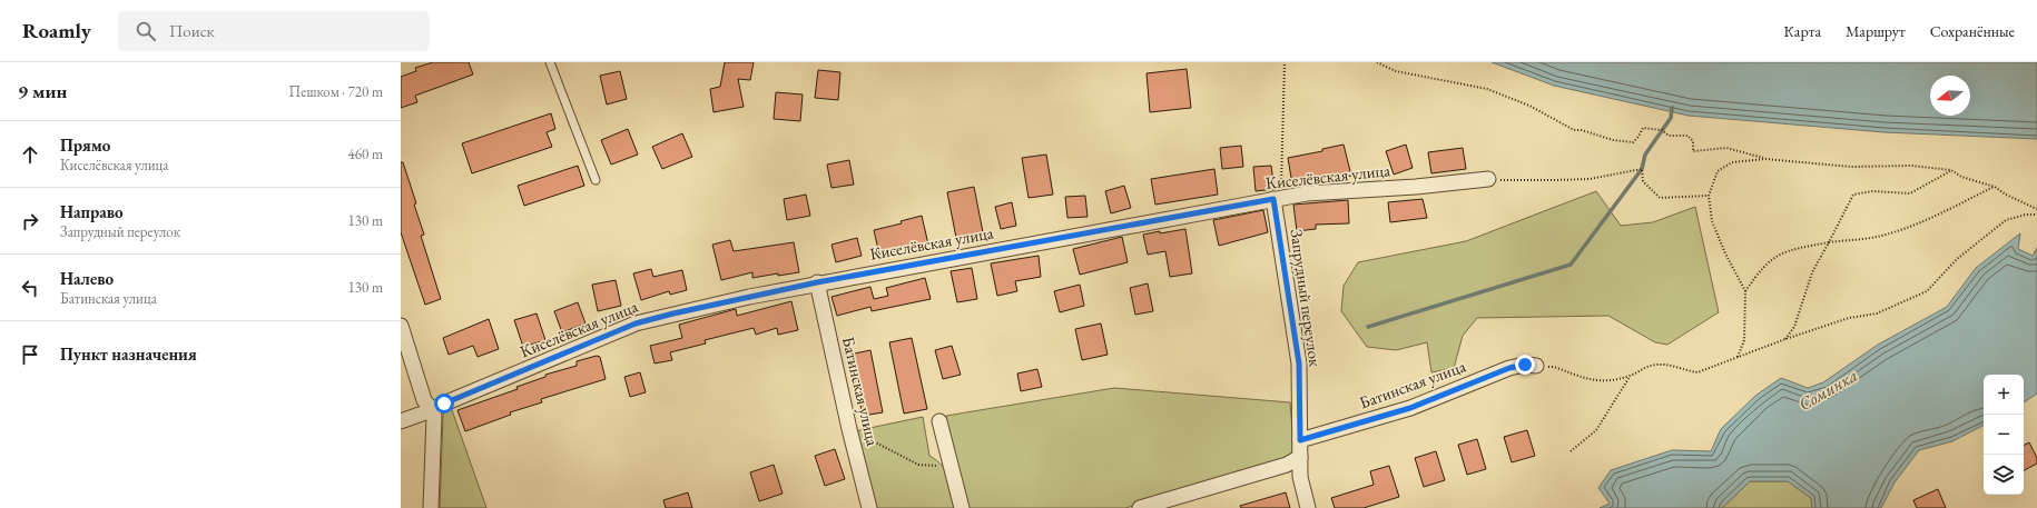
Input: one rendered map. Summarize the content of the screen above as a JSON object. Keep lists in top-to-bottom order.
{
  "streets": {
    "street": ["Киселёвская улица", "Запрудный переулок", "Батинская улица"]
  },
  "crossings": [
    ["Киселёвская улица", "Запрудный переулок"],
    ["Киселёвская улица", "Батинская улица"],
    ["Запрудный переулок", "Батинская улица"]
  ],
  "water": ["Соминка"],
  "north": "left",
  "page": {
    "header": "Roamly",
    "search": "Поиск",
    "nav": ["Карта", "Маршрут", "Сохранённые"],
    "heading": ["9 мин", "Пешком · 720 m"],
    "list": [
      ["Прямо", "Киселёвская улица", "460 m"],
      ["Направо", "Запрудный переулок", "130 m"],
      ["Налево", "Батинская улица", "130 m"],
      "Пункт назначения"
    ],
    "map_buttons": ["+", "−"]
  }
}
